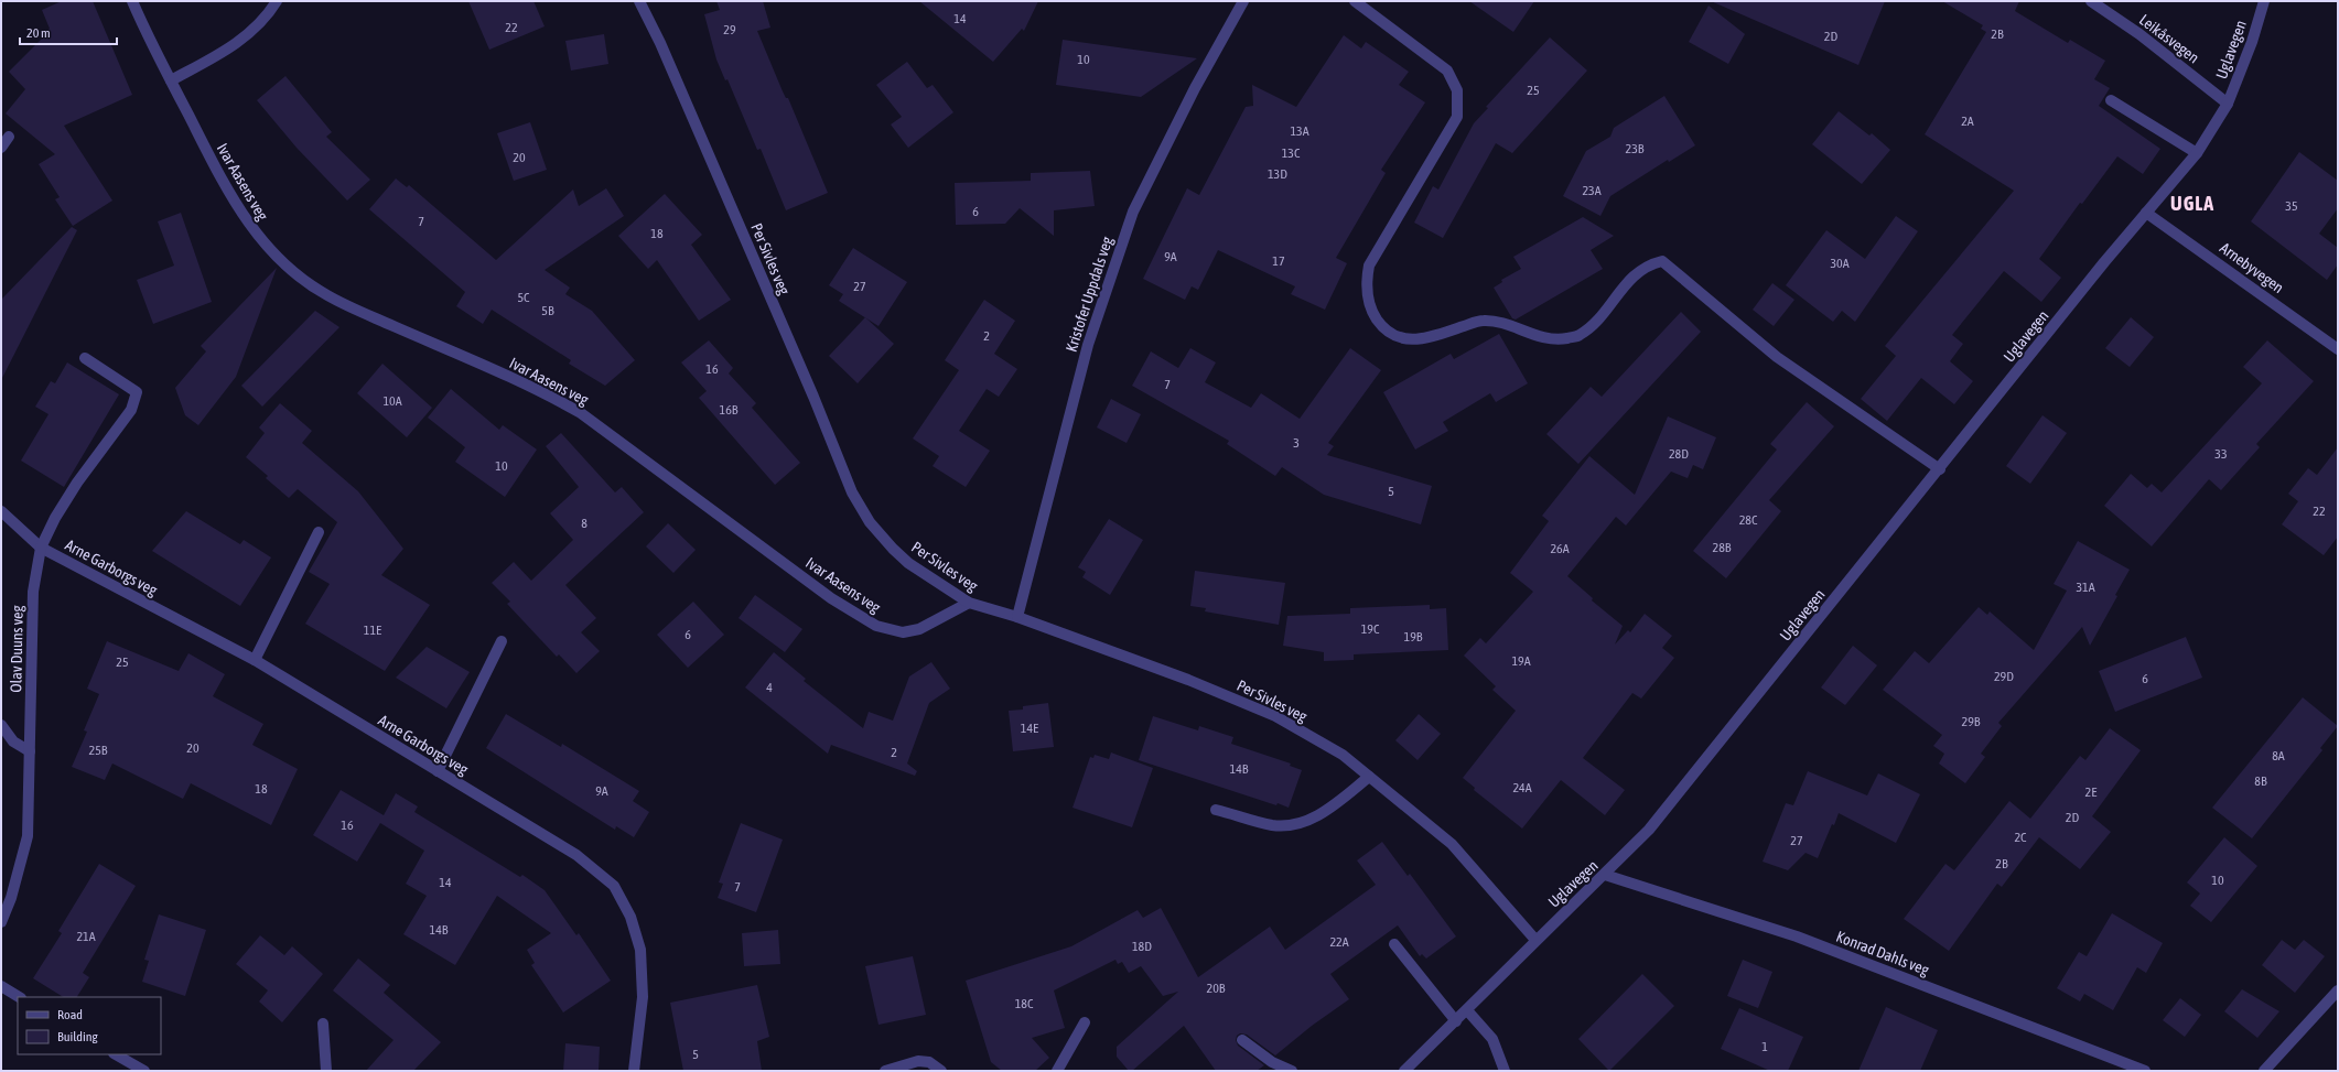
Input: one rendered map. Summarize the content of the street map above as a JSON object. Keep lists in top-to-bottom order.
{
  "streets": {
    "street": [
      "Leikåsvegen",
      "Uglavegen",
      "Ivar Aasens veg",
      "Per Sivles veg",
      "Arnebyvegen",
      "Kristofer Uppdals veg",
      "Arne Garborgs veg",
      "Olav Duuns veg",
      "Konrad Dahls veg"
    ]
  },
  "crossings": [
    ["Leikåsvegen", "Uglavegen"],
    ["Uglavegen", "Per Sivles veg"],
    ["Uglavegen", "Arnebyvegen"],
    ["Uglavegen", "Konrad Dahls veg"],
    ["Ivar Aasens veg", "Per Sivles veg"],
    ["Per Sivles veg", "Kristofer Uppdals veg"],
    ["Arne Garborgs veg", "Olav Duuns veg"]
  ],
  "districts": ["UGLA"],
  "house_numbers": [
    "14",
    "22",
    "29",
    "2B",
    "2D",
    "10",
    "25",
    "2A",
    "13A",
    "23B",
    "13C",
    "20",
    "13D",
    "23A",
    "35",
    "6",
    "7",
    "18",
    "9A",
    "17",
    "30A",
    "27",
    "5C",
    "5B",
    "2",
    "16",
    "7",
    "10A",
    "16B",
    "3",
    "28D",
    "33",
    "10",
    "5",
    "22",
    "28C",
    "8",
    "28B",
    "26A",
    "31A",
    "19C",
    "11E",
    "6",
    "19B",
    "19A",
    "25",
    "29D",
    "6",
    "4",
    "29B",
    "14E",
    "20",
    "25B",
    "2",
    "8A",
    "14B",
    "8B",
    "24A",
    "18",
    "9A",
    "2E",
    "2D",
    "16",
    "2C",
    "27",
    "2B",
    "10",
    "14",
    "7",
    "14B",
    "21A",
    "22A",
    "18D",
    "20B",
    "18C",
    "1",
    "5"
  ],
  "legend": ["Road", "Building"],
  "scale_bar": "20 m"
}
